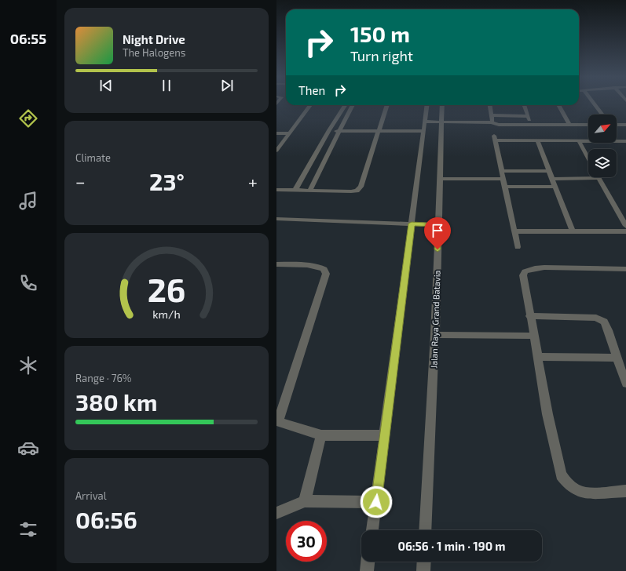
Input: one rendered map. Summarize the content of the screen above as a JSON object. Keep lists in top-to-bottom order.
{
  "streets": {
    "street": ["Jalan Raya Grand Batavia"]
  },
  "north": "top right",
  "page": {
    "tabs": "06:55",
    "turn": ["150 m", "Turn right"],
    "song": ["Night Drive", "The Halogens"],
    "then": "Then",
    "tile": [
      "Climate",
      ["Range · 76%", "380 km"],
      ["Arrival", "06:56"]
    ],
    "heat": ["−", "23°", "+"],
    "limit": "30",
    "trip": "06:56 · 1 min · 190 m",
    "gauge": ["26", "km/h"]
  }
}
